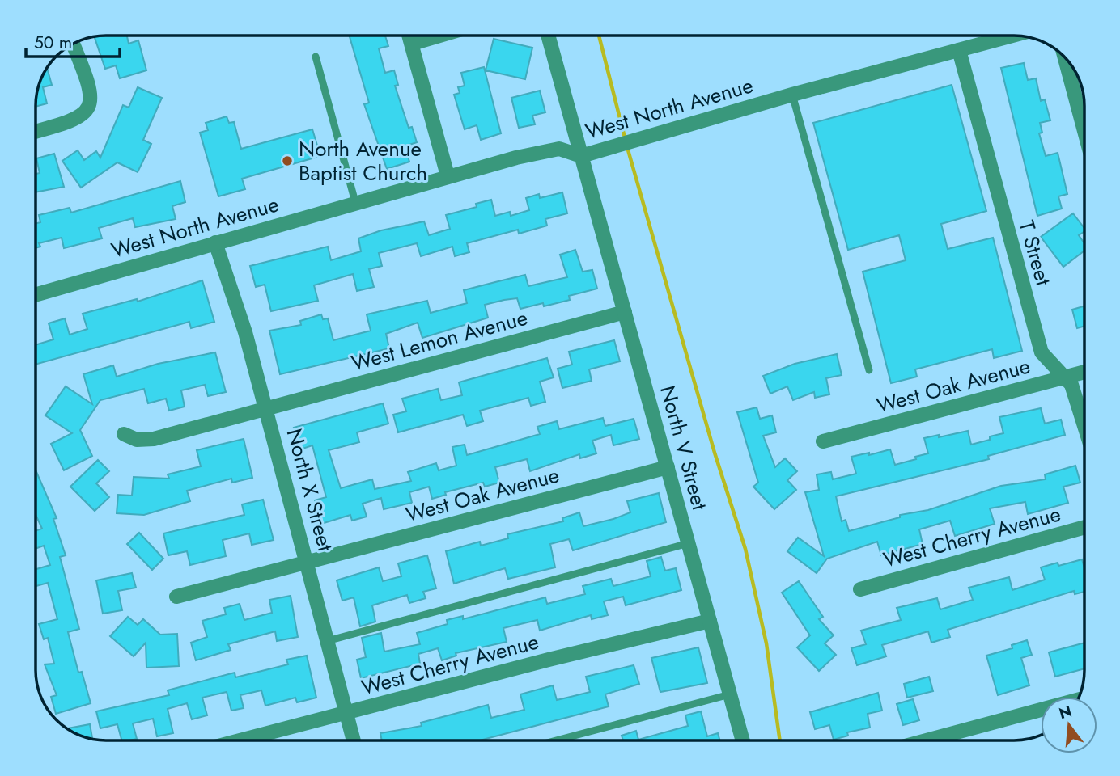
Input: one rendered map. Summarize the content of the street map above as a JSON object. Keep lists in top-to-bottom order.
{
  "streets": {
    "street": [
      "West North Avenue",
      "T Street",
      "West Lemon Avenue",
      "West Oak Avenue",
      "North V Street",
      "North X Street",
      "West Cherry Avenue"
    ]
  },
  "crossings": [
    ["West North Avenue", "T Street"],
    ["West North Avenue", "North V Street"],
    ["West North Avenue", "North X Street"],
    ["T Street", "West Oak Avenue"],
    ["West Lemon Avenue", "North V Street"],
    ["West Lemon Avenue", "North X Street"],
    ["West Oak Avenue", "North V Street"],
    ["West Oak Avenue", "North X Street"],
    ["North V Street", "West Cherry Avenue"],
    ["North X Street", "West Cherry Avenue"]
  ],
  "places": ["North Avenue Baptist Church"],
  "scale_bar": "50 m",
  "north": "top"
}
